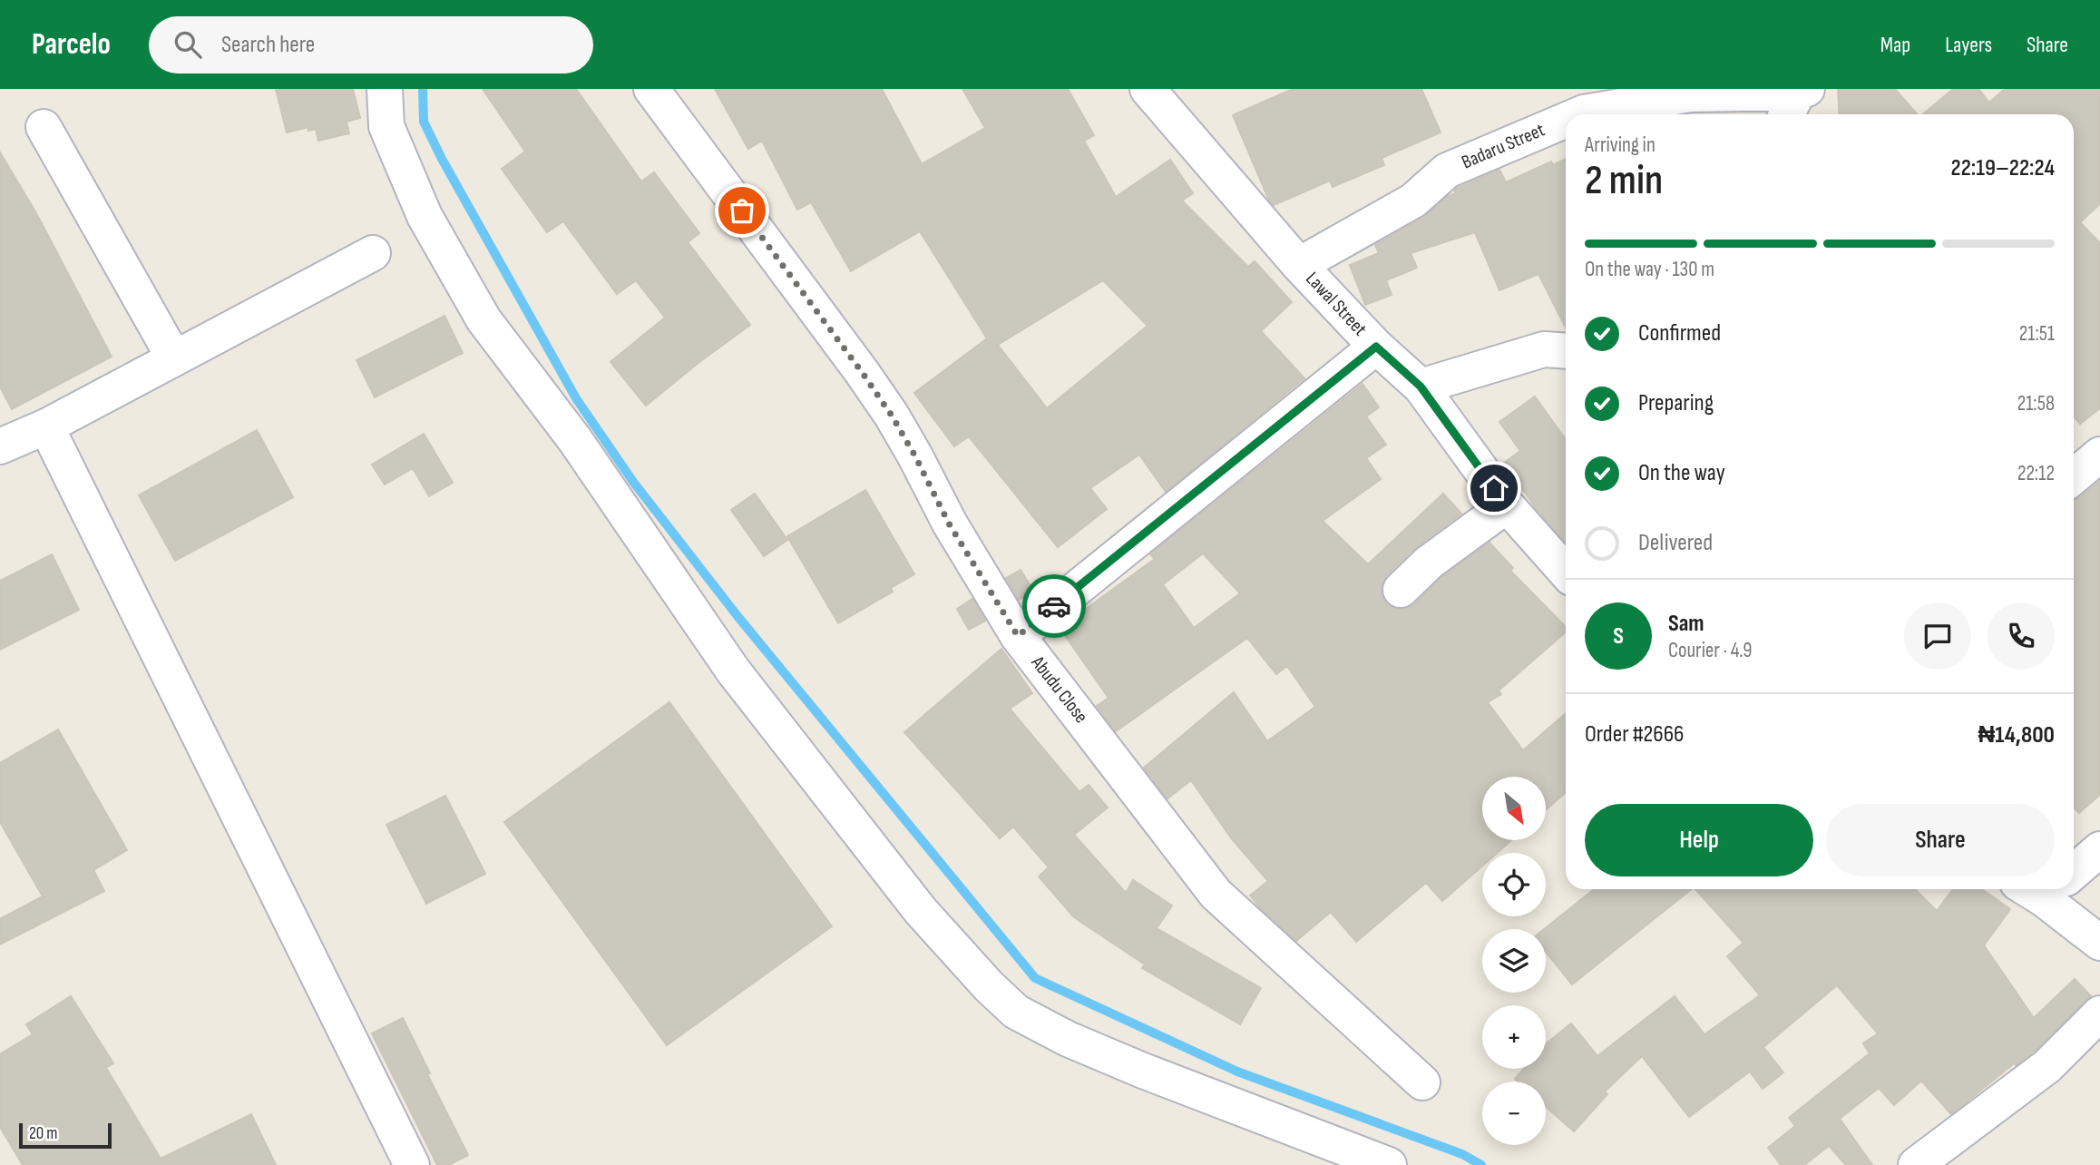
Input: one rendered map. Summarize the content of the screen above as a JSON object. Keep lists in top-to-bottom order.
{
  "streets": {
    "street": ["Badaru Street", "Lawal Street", "Abudu Close"]
  },
  "crossings": [
    ["Badaru Street", "Lawal Street"]
  ],
  "scale_bar": "20 m",
  "north": "bottom right",
  "page": {
    "header": "Parcelo",
    "search": "Search here",
    "nav": ["Map", "Layers", "Share"],
    "heading": ["2 min", "Arriving in", "22:19–22:24"],
    "panel": [
      "Sam",
      "Courier · 4.9",
      "Order #2666",
      "₦14,800"
    ],
    "bar": "On the way · 130 m",
    "list": [
      ["Confirmed", "21:51"],
      ["Preparing", "21:58"],
      ["On the way", "22:12"],
      "Delivered"
    ],
    "round": "S",
    "map_buttons": ["+", "−"],
    "buttons": ["Help", "Share"],
    "scale": "20 m"
  }
}
